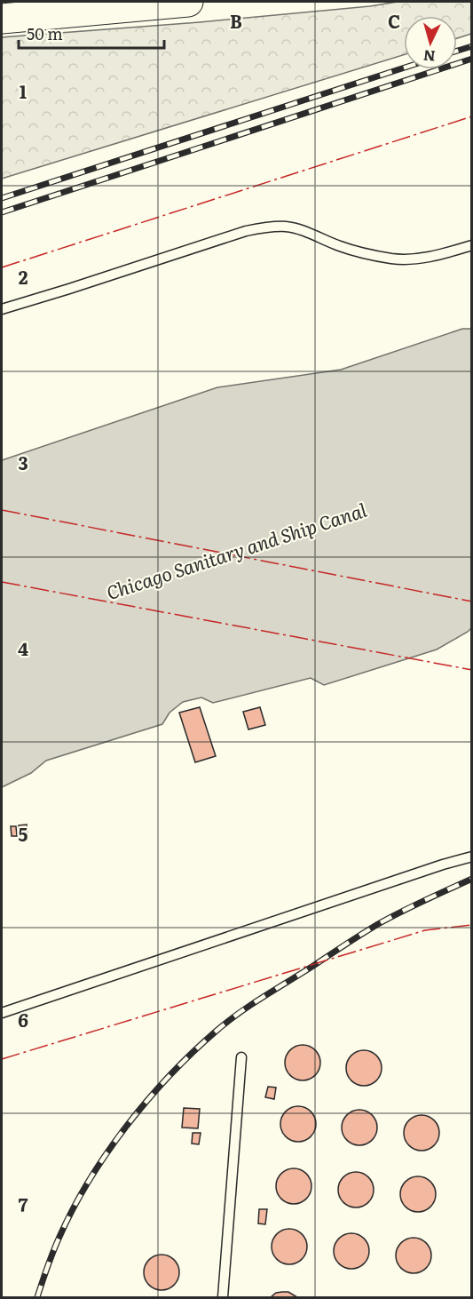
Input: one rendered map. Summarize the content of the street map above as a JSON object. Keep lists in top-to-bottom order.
{
  "water": ["Chicago Sanitary and Ship Canal"],
  "scale_bar": "50 m",
  "north": "bottom",
  "grid": {
    "columns": ["B", "C"],
    "rows": [
      "1",
      "2",
      "3",
      "4",
      "5",
      "6",
      "7"
    ]
  }
}
